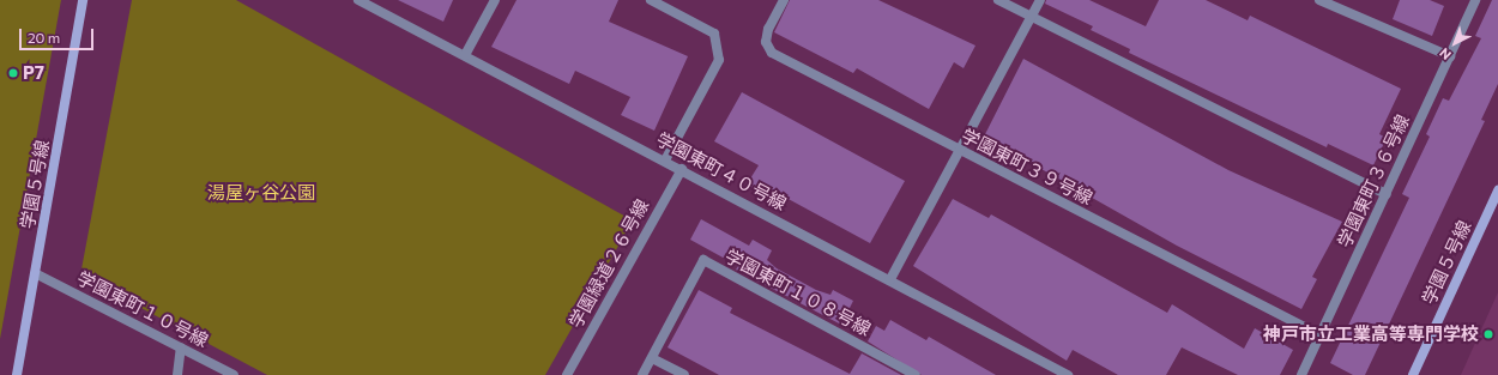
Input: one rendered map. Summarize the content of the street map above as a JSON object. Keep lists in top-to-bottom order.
{
  "streets": {
    "street": [
      "学園東町３９号線",
      "学園東町４０号線",
      "学園東町３６号線",
      "学園５号線",
      "学園緑道２６号線",
      "学園東町１０８号線",
      "学園東町１０号線"
    ]
  },
  "crossings": [
    ["学園東町３９号線", "学園東町３６号線"],
    ["学園東町４０号線", "学園緑道２６号線"],
    ["学園５号線", "学園東町１０号線"]
  ],
  "parks": ["湯屋ヶ谷公園"],
  "places": ["P7", "神戸市立工業高等専門学校"],
  "scale_bar": "20 m",
  "north": "bottom left"
}
